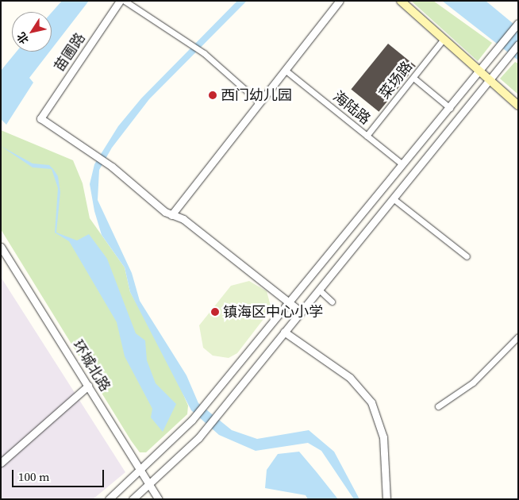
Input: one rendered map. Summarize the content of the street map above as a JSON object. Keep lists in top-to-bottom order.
{
  "streets": {
    "street": [
      "苗圃路",
      "菜场路",
      "海陆路",
      "环城北路"
    ]
  },
  "crossings": [
    ["菜场路", "海陆路"]
  ],
  "places": ["西门幼儿园", "镇海区中心小学"],
  "scale_bar": "100 m",
  "north": "bottom left"
}
